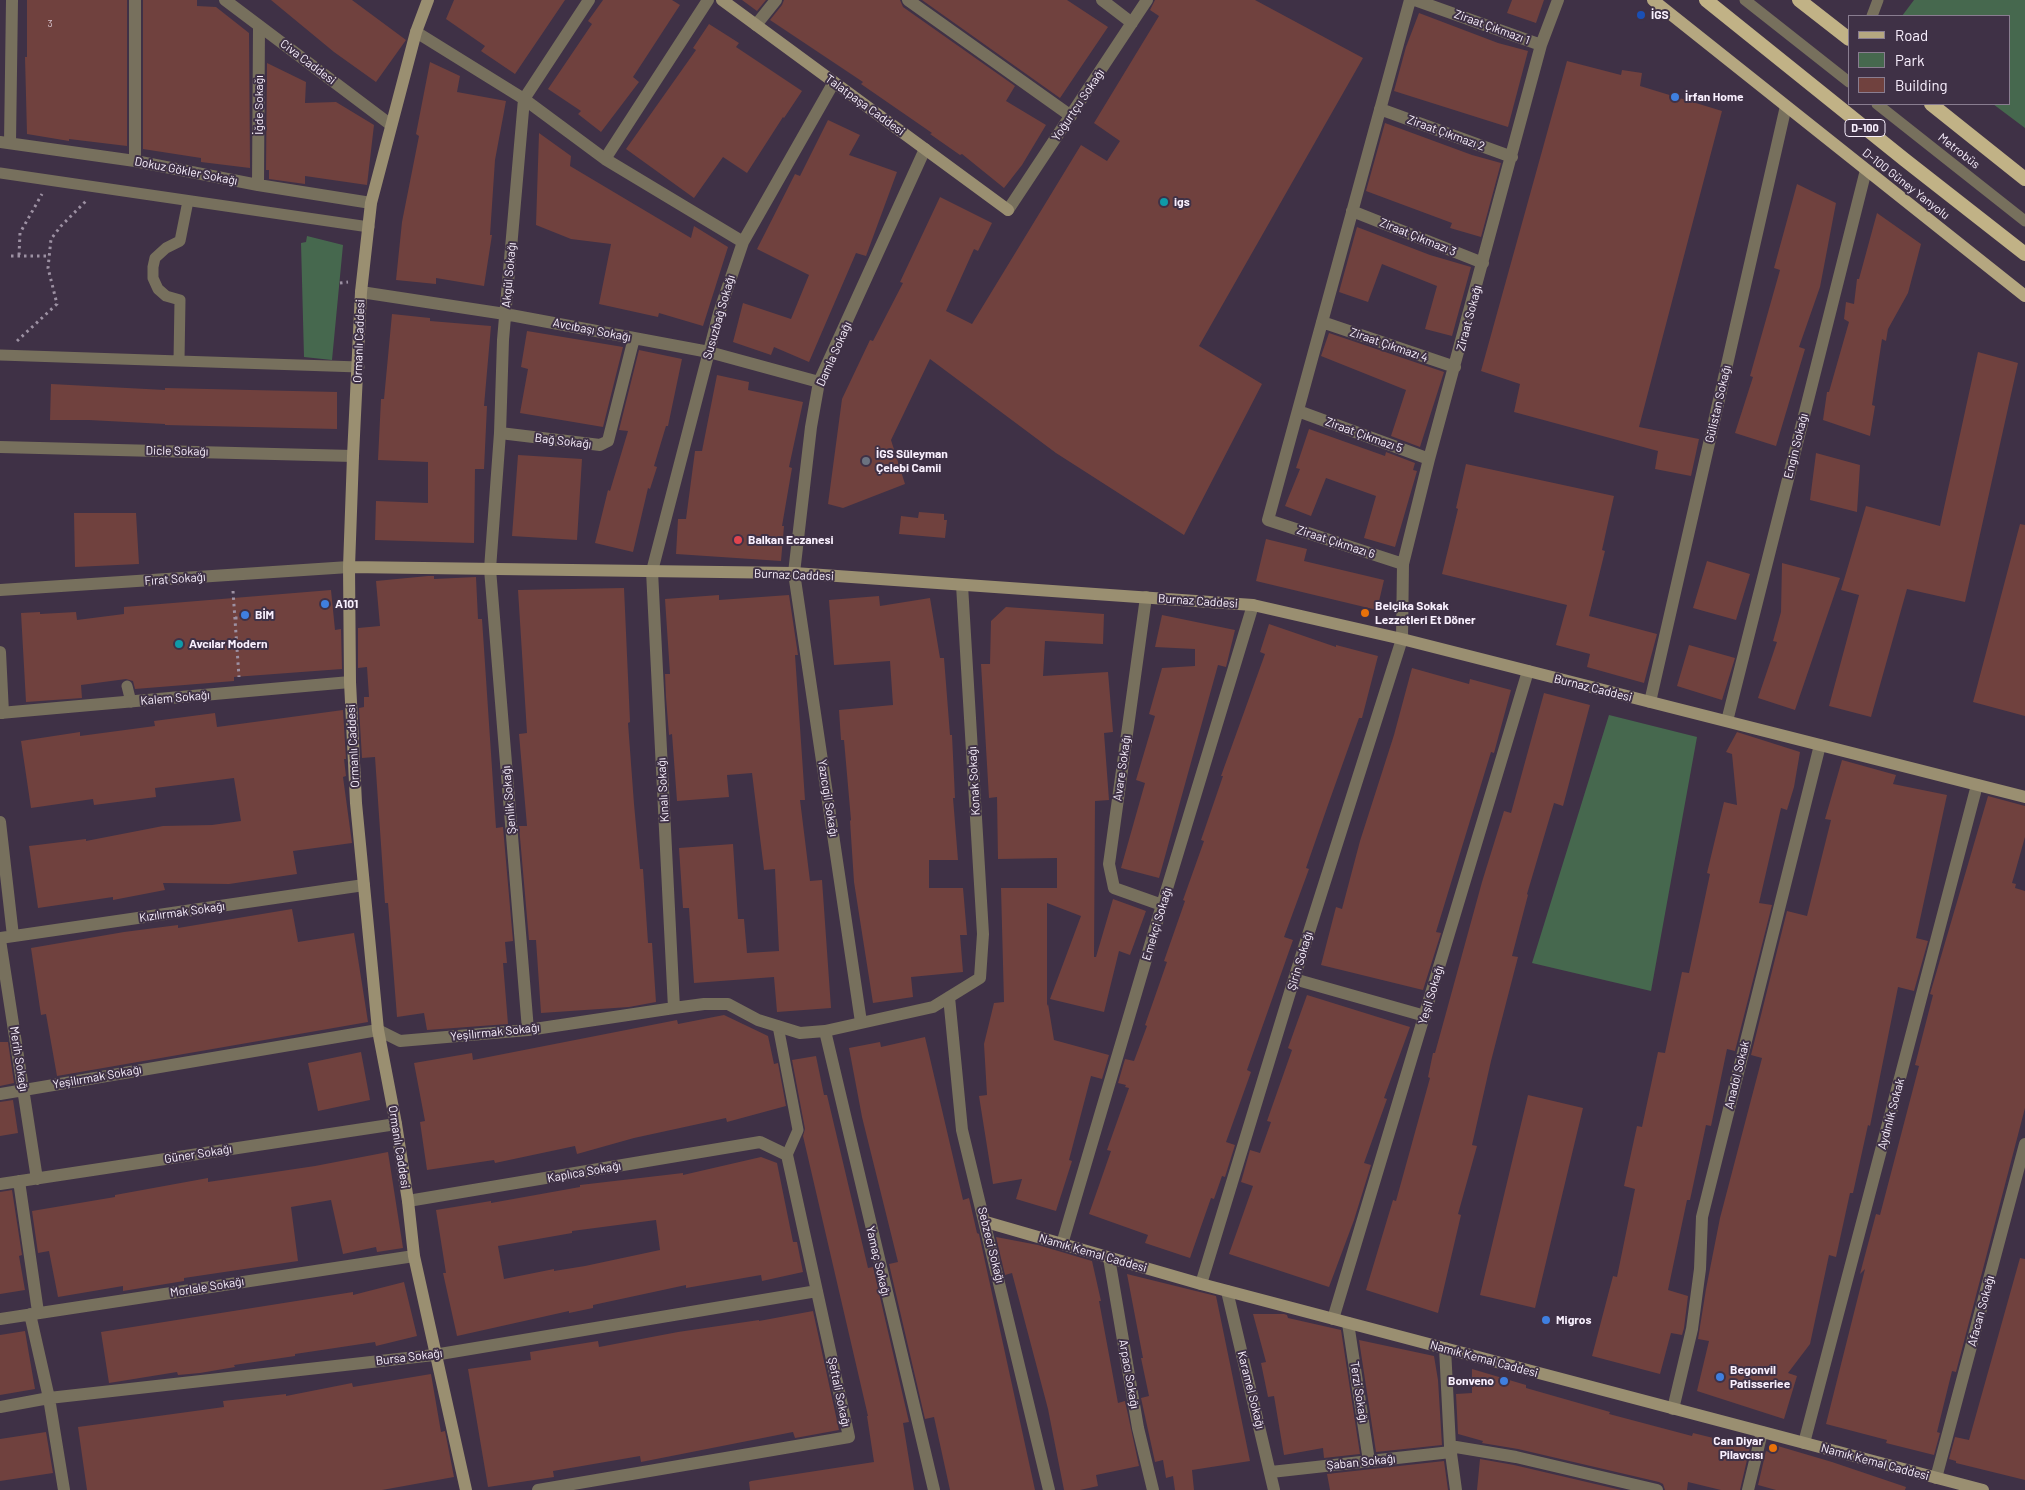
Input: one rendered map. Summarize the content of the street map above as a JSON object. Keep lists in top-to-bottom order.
{
  "streets": {
    "highway": ["D-100"],
    "main road": [
      "Talatpaşa Caddesi",
      "D-100 Güney Yanyolu",
      "Ormanlı Caddesi",
      "Burnaz Caddesi",
      "Namık Kemal Caddesi"
    ],
    "street": [
      "Ziraat Çıkmazı 1",
      "Civa Caddesi",
      "İğde Sokağı",
      "Yoğurtçu Sokağı",
      "Ziraat Çıkmazı 2",
      "Dokuz Gökler Sokağı",
      "Ziraat Çıkmazı 3",
      "Akgül Sokağı",
      "Susuzbağ Sokağı",
      "Ziraat Sokağı",
      "Avcıbaşı Sokağı",
      "Ziraat Çıkmazı 4",
      "Damla Sokağı",
      "Gülistan Sokağı",
      "Ziraat Çıkmazı 5",
      "Bağ Sokağı",
      "Engin Sokağı",
      "Dicle Sokağı",
      "Ziraat Çıkmazı 6",
      "Fırat Sokağı",
      "Kalem Sokağı",
      "Avare Sokağı",
      "Konak Sokağı",
      "Kınalı Sokağı",
      "Yazıcıgil Sokağı",
      "Şenlik Sokağı",
      "Kızılırmak Sokağı",
      "Emekçi Sokağı",
      "Şirin Sokağı",
      "Yeşil Sokağı",
      "Yeşilırmak Sokağı",
      "Merih Sokağı",
      "Anadol Sokak",
      "Aydınlık Sokak",
      "Güner Sokağı",
      "Kaplıca Sokağı",
      "Sebzeci Sokağı",
      "Yamaç Sokağı",
      "Morlale Sokağı",
      "Afacan Sokağı",
      "Bursa Sokağı",
      "Arpacı Sokağı",
      "Karamel Sokağı",
      "Şeftali Sokağı",
      "Terzi Sokağı",
      "Şaban Sokağı"
    ],
    "lane": ["Metrobüs"]
  },
  "crossings": [
    ["Ziraat Çıkmazı 1", "Ziraat Sokağı"],
    ["Civa Caddesi", "İğde Sokağı"],
    ["Civa Caddesi", "Ormanlı Caddesi"],
    ["İğde Sokağı", "Dokuz Gökler Sokağı"],
    ["Talatpaşa Caddesi", "Yoğurtçu Sokağı"],
    ["Talatpaşa Caddesi", "Susuzbağ Sokağı"],
    ["Talatpaşa Caddesi", "Damla Sokağı"],
    ["Ziraat Çıkmazı 2", "Ziraat Sokağı"],
    ["Dokuz Gökler Sokağı", "Ormanlı Caddesi"],
    ["D-100 Güney Yanyolu", "Gülistan Sokağı"],
    ["D-100 Güney Yanyolu", "Engin Sokağı"],
    ["Ziraat Çıkmazı 3", "Ziraat Sokağı"],
    ["Akgül Sokağı", "Avcıbaşı Sokağı"],
    ["Akgül Sokağı", "Bağ Sokağı"],
    ["Akgül Sokağı", "Burnaz Caddesi"],
    ["Akgül Sokağı", "Şenlik Sokağı"],
    ["Susuzbağ Sokağı", "Avcıbaşı Sokağı"],
    ["Susuzbağ Sokağı", "Burnaz Caddesi"],
    ["Susuzbağ Sokağı", "Kınalı Sokağı"],
    ["Ziraat Sokağı", "Ziraat Çıkmazı 4"],
    ["Ziraat Sokağı", "Ziraat Çıkmazı 5"],
    ["Ziraat Sokağı", "Ziraat Çıkmazı 6"],
    ["Ziraat Sokağı", "Burnaz Caddesi"],
    ["Ziraat Sokağı", "Şirin Sokağı"],
    ["Avcıbaşı Sokağı", "Ormanlı Caddesi"],
    ["Avcıbaşı Sokağı", "Damla Sokağı"],
    ["Avcıbaşı Sokağı", "Bağ Sokağı"],
    ["Ormanlı Caddesi", "Dicle Sokağı"],
    ["Ormanlı Caddesi", "Burnaz Caddesi"],
    ["Ormanlı Caddesi", "Fırat Sokağı"],
    ["Ormanlı Caddesi", "Kalem Sokağı"],
    ["Ormanlı Caddesi", "Kızılırmak Sokağı"],
    ["Ormanlı Caddesi", "Yeşilırmak Sokağı"],
    ["Ormanlı Caddesi", "Güner Sokağı"],
    ["Ormanlı Caddesi", "Kaplıca Sokağı"],
    ["Ormanlı Caddesi", "Morlale Sokağı"],
    ["Ormanlı Caddesi", "Bursa Sokağı"],
    ["Damla Sokağı", "Burnaz Caddesi"],
    ["Damla Sokağı", "Yazıcıgil Sokağı"],
    ["Gülistan Sokağı", "Burnaz Caddesi"],
    ["Ziraat Çıkmazı 5", "Ziraat Çıkmazı 6"],
    ["Engin Sokağı", "Burnaz Caddesi"],
    ["Burnaz Caddesi", "Fırat Sokağı"],
    ["Burnaz Caddesi", "Avare Sokağı"],
    ["Burnaz Caddesi", "Konak Sokağı"],
    ["Burnaz Caddesi", "Kınalı Sokağı"],
    ["Burnaz Caddesi", "Yazıcıgil Sokağı"],
    ["Burnaz Caddesi", "Şenlik Sokağı"],
    ["Burnaz Caddesi", "Emekçi Sokağı"],
    ["Burnaz Caddesi", "Şirin Sokağı"],
    ["Burnaz Caddesi", "Yeşil Sokağı"],
    ["Burnaz Caddesi", "Anadol Sokak"],
    ["Burnaz Caddesi", "Aydınlık Sokak"],
    ["Avare Sokağı", "Emekçi Sokağı"],
    ["Konak Sokağı", "Yeşilırmak Sokağı"],
    ["Kınalı Sokağı", "Yeşilırmak Sokağı"],
    ["Yazıcıgil Sokağı", "Yeşilırmak Sokağı"],
    ["Şenlik Sokağı", "Yeşilırmak Sokağı"],
    ["Kızılırmak Sokağı", "Merih Sokağı"],
    ["Emekçi Sokağı", "Namık Kemal Caddesi"],
    ["Şirin Sokağı", "Namık Kemal Caddesi"],
    ["Yeşil Sokağı", "Namık Kemal Caddesi"],
    ["Yeşilırmak Sokağı", "Merih Sokağı"],
    ["Yeşilırmak Sokağı", "Sebzeci Sokağı"],
    ["Yeşilırmak Sokağı", "Yamaç Sokağı"],
    ["Merih Sokağı", "Güner Sokağı"],
    ["Anadol Sokak", "Namık Kemal Caddesi"],
    ["Aydınlık Sokak", "Namık Kemal Caddesi"],
    ["Kaplıca Sokağı", "Şeftali Sokağı"],
    ["Sebzeci Sokağı", "Namık Kemal Caddesi"],
    ["Namık Kemal Caddesi", "Afacan Sokağı"],
    ["Namık Kemal Caddesi", "Arpacı Sokağı"],
    ["Namık Kemal Caddesi", "Karamel Sokağı"],
    ["Namık Kemal Caddesi", "Terzi Sokağı"],
    ["Bursa Sokağı", "Şeftali Sokağı"],
    ["Karamel Sokağı", "Şaban Sokağı"],
    ["Terzi Sokağı", "Şaban Sokağı"]
  ],
  "places": [
    "İGS",
    "İrfan Home",
    "igs",
    "İGS Süleyman Çelebi Camii",
    "Balkan Eczanesi",
    "A101",
    "Belçika Sokak Lezzetleri Et Döner",
    "BİM",
    "Avcılar Modern",
    "Migros",
    "Begonvil Patisseriee",
    "Bonveno",
    "Can Diyar Pilavcısı"
  ],
  "house_numbers": ["3"],
  "legend": ["Road", "Park", "Building"]
}
